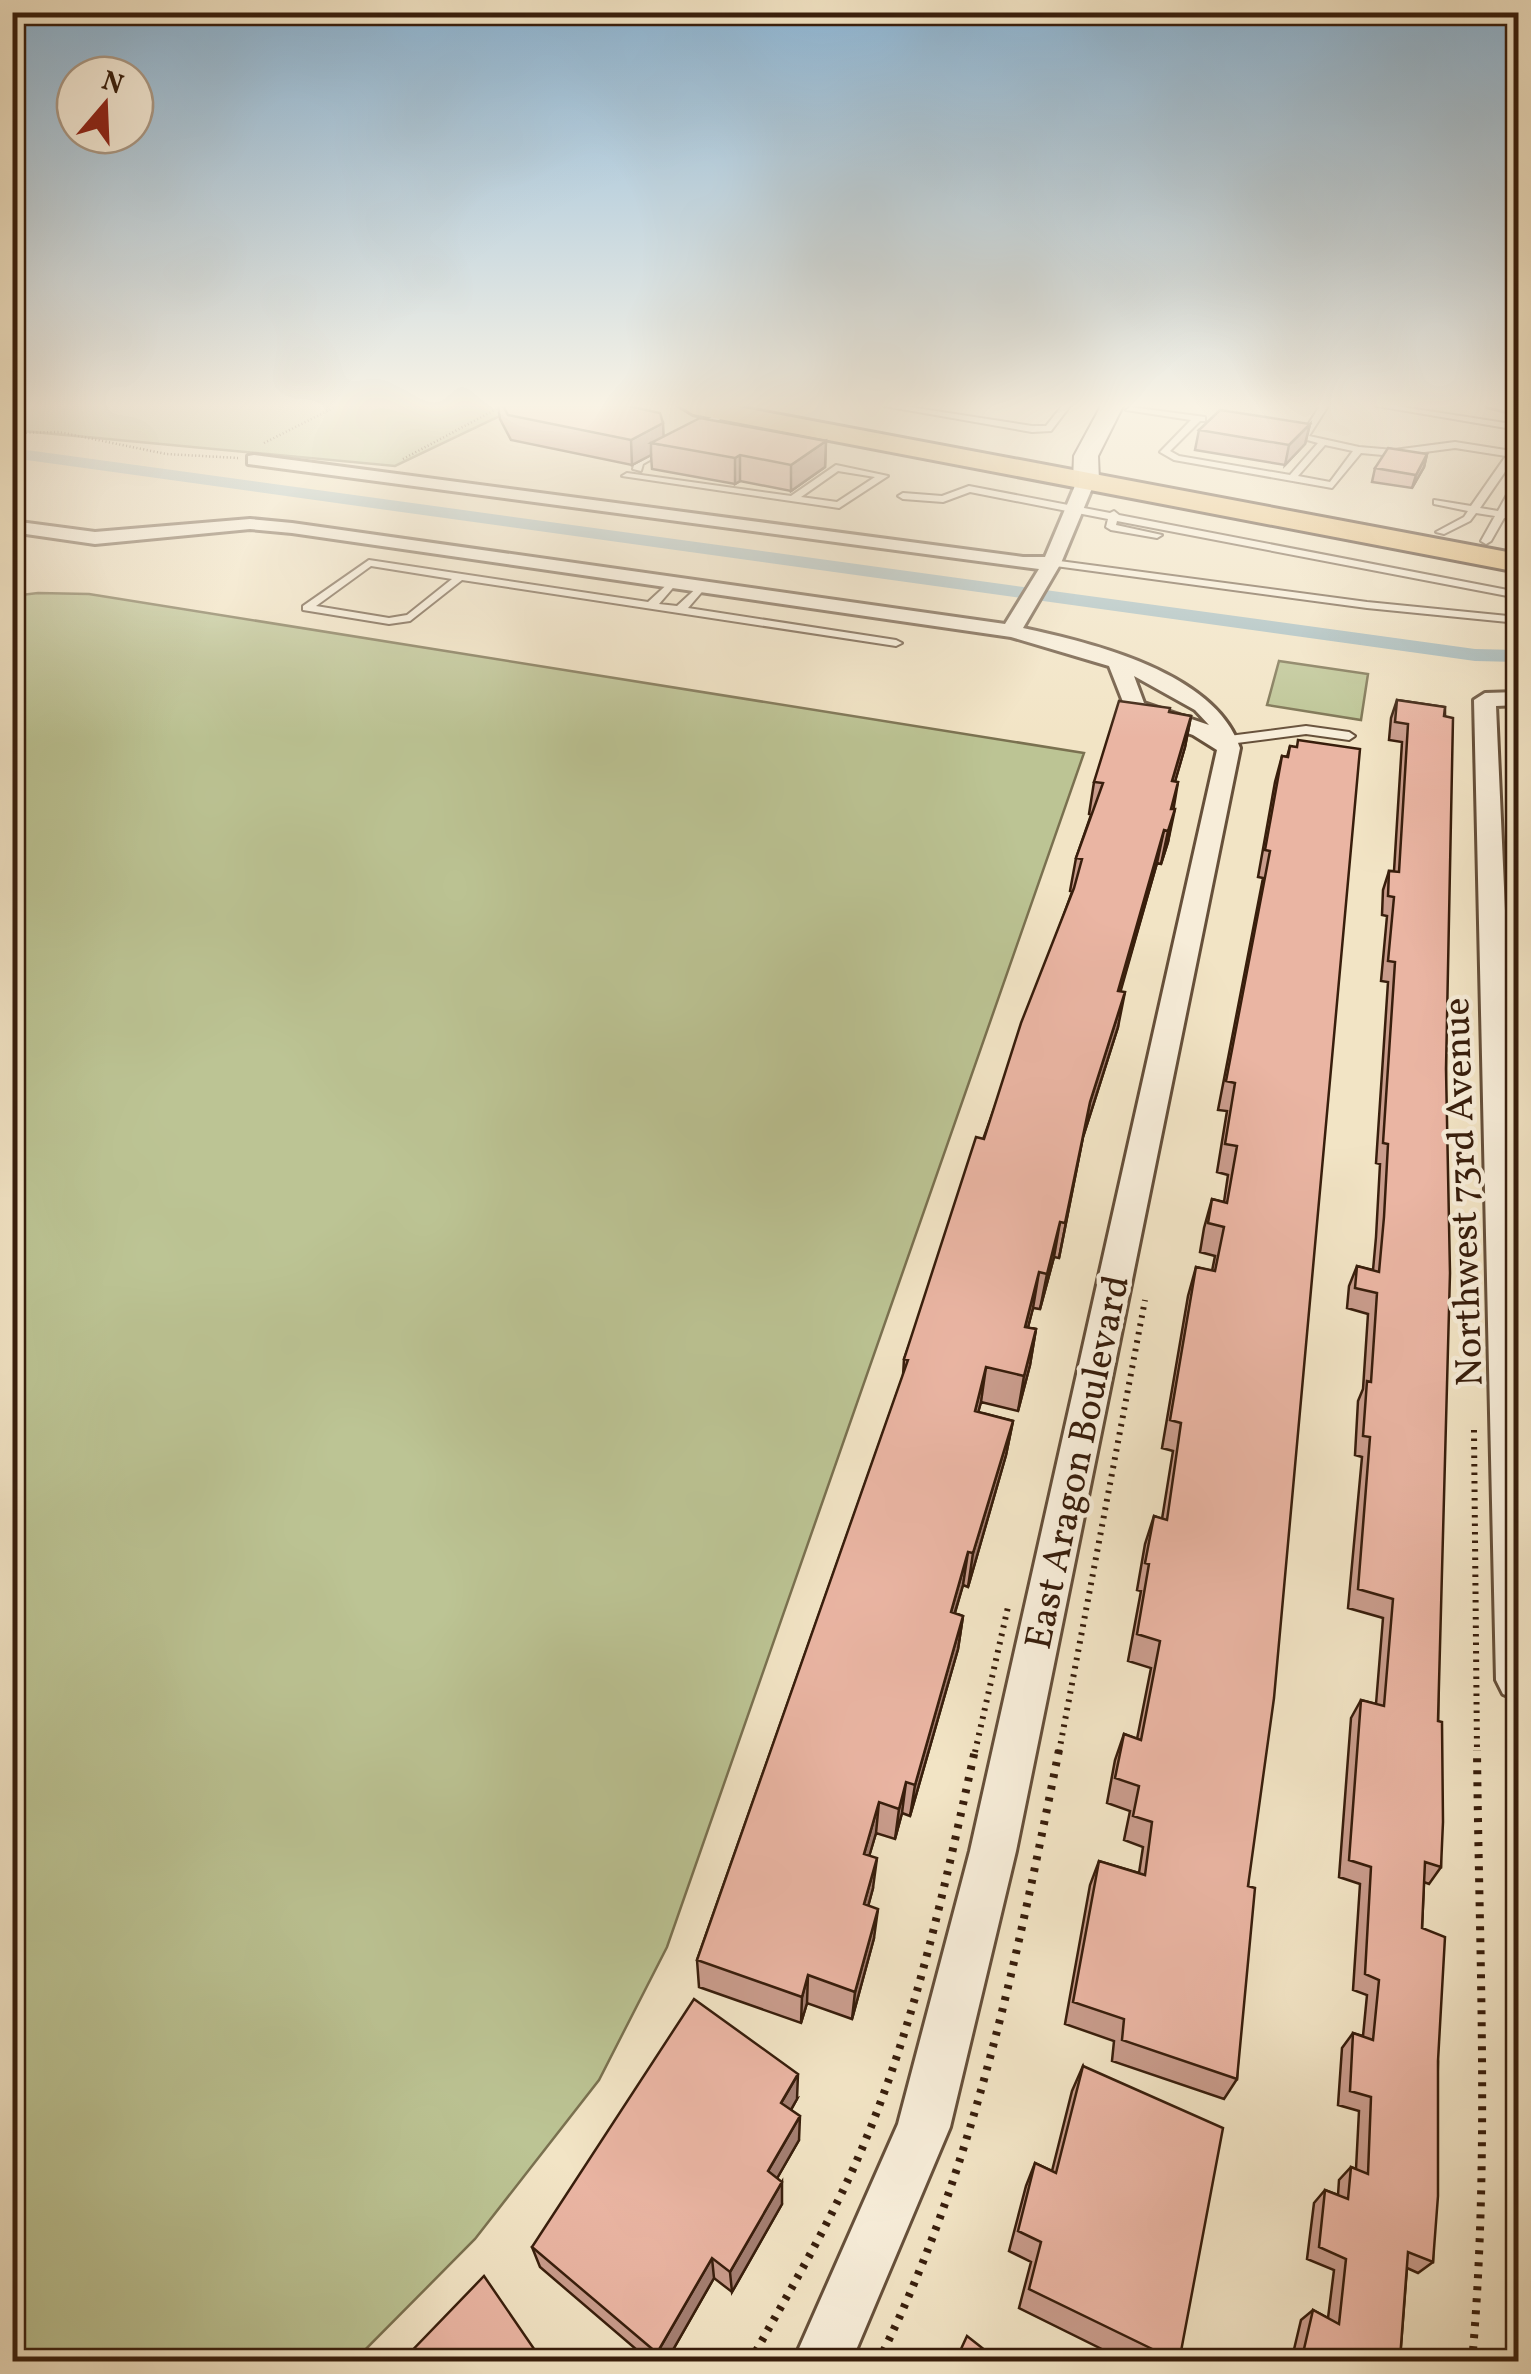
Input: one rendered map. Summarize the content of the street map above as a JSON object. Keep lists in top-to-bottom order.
{
  "streets": {
    "street": ["Northwest 73rd Avenue", "East Aragon Boulevard"]
  },
  "north": "top"
}
